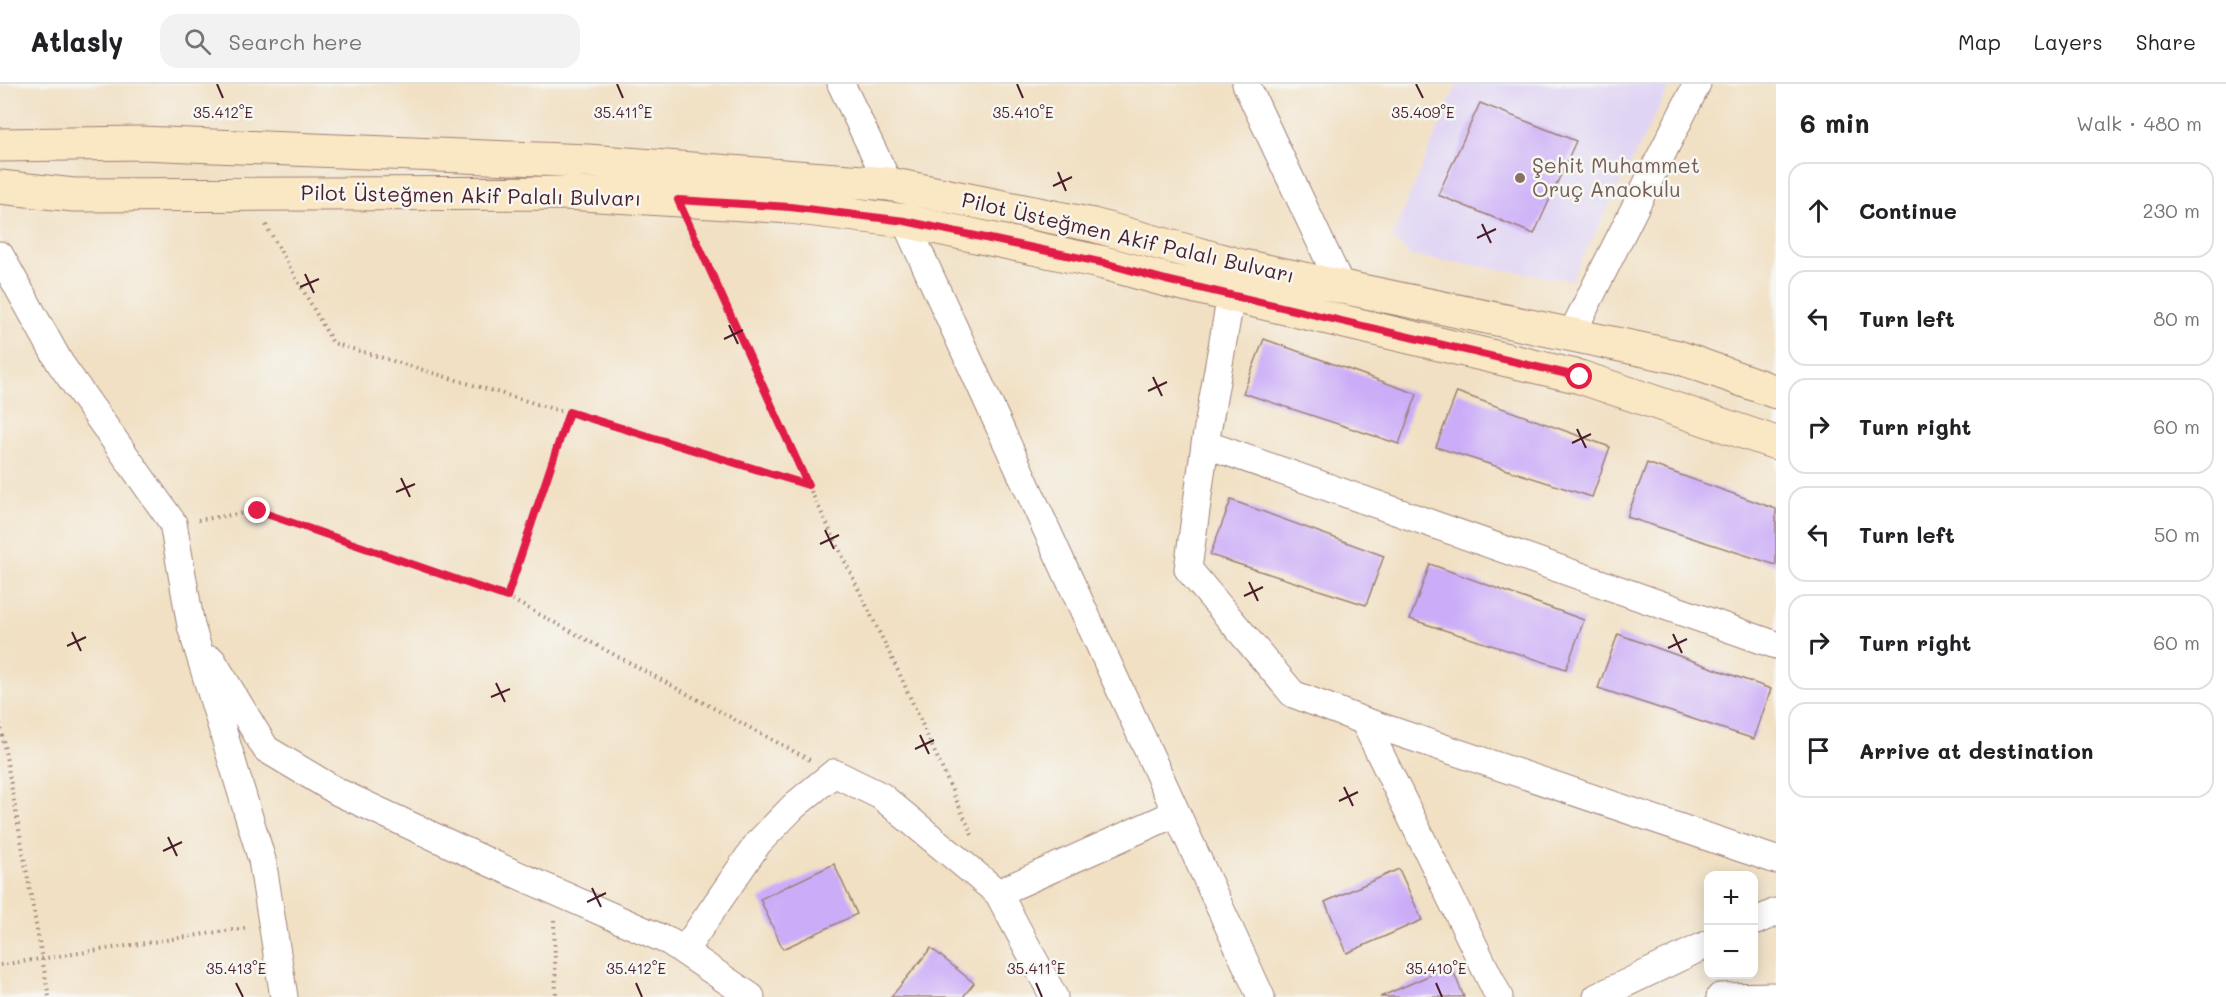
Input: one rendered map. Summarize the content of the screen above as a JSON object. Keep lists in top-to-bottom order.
{
  "streets": {
    "main road": ["Pilot Üsteğmen Akif Palalı Bulvarı"]
  },
  "places": ["Şehit Muhammet Oruç Anaokulu"],
  "page": {
    "header": "Atlasly",
    "search": "Search here",
    "nav": ["Map", "Layers", "Share"],
    "heading": ["6 min", "Walk · 480 m"],
    "list": [
      ["Continue", "230 m"],
      ["Turn left", "80 m"],
      ["Turn right", "60 m"],
      ["Turn left", "50 m"],
      ["Turn right", "60 m"],
      "Arrive at destination"
    ],
    "map_buttons": ["+", "−"]
  },
  "coordinates": [
    "35.412°E",
    "35.411°E",
    "35.410°E",
    "35.409°E",
    "35.413°E"
  ]
}
